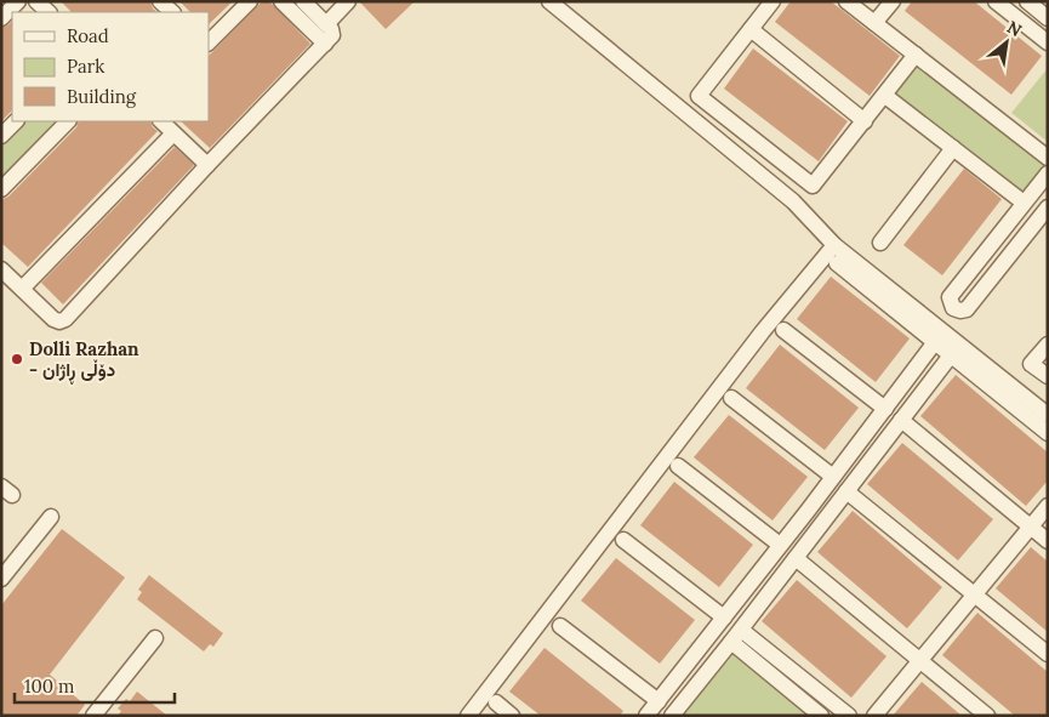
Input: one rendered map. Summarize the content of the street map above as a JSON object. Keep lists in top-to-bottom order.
{
  "places": ["Dolli Razhan - دۆڵی ڕاژان"],
  "legend": ["Road", "Park", "Building"],
  "scale_bar": "100 m",
  "north": "top right"
}
